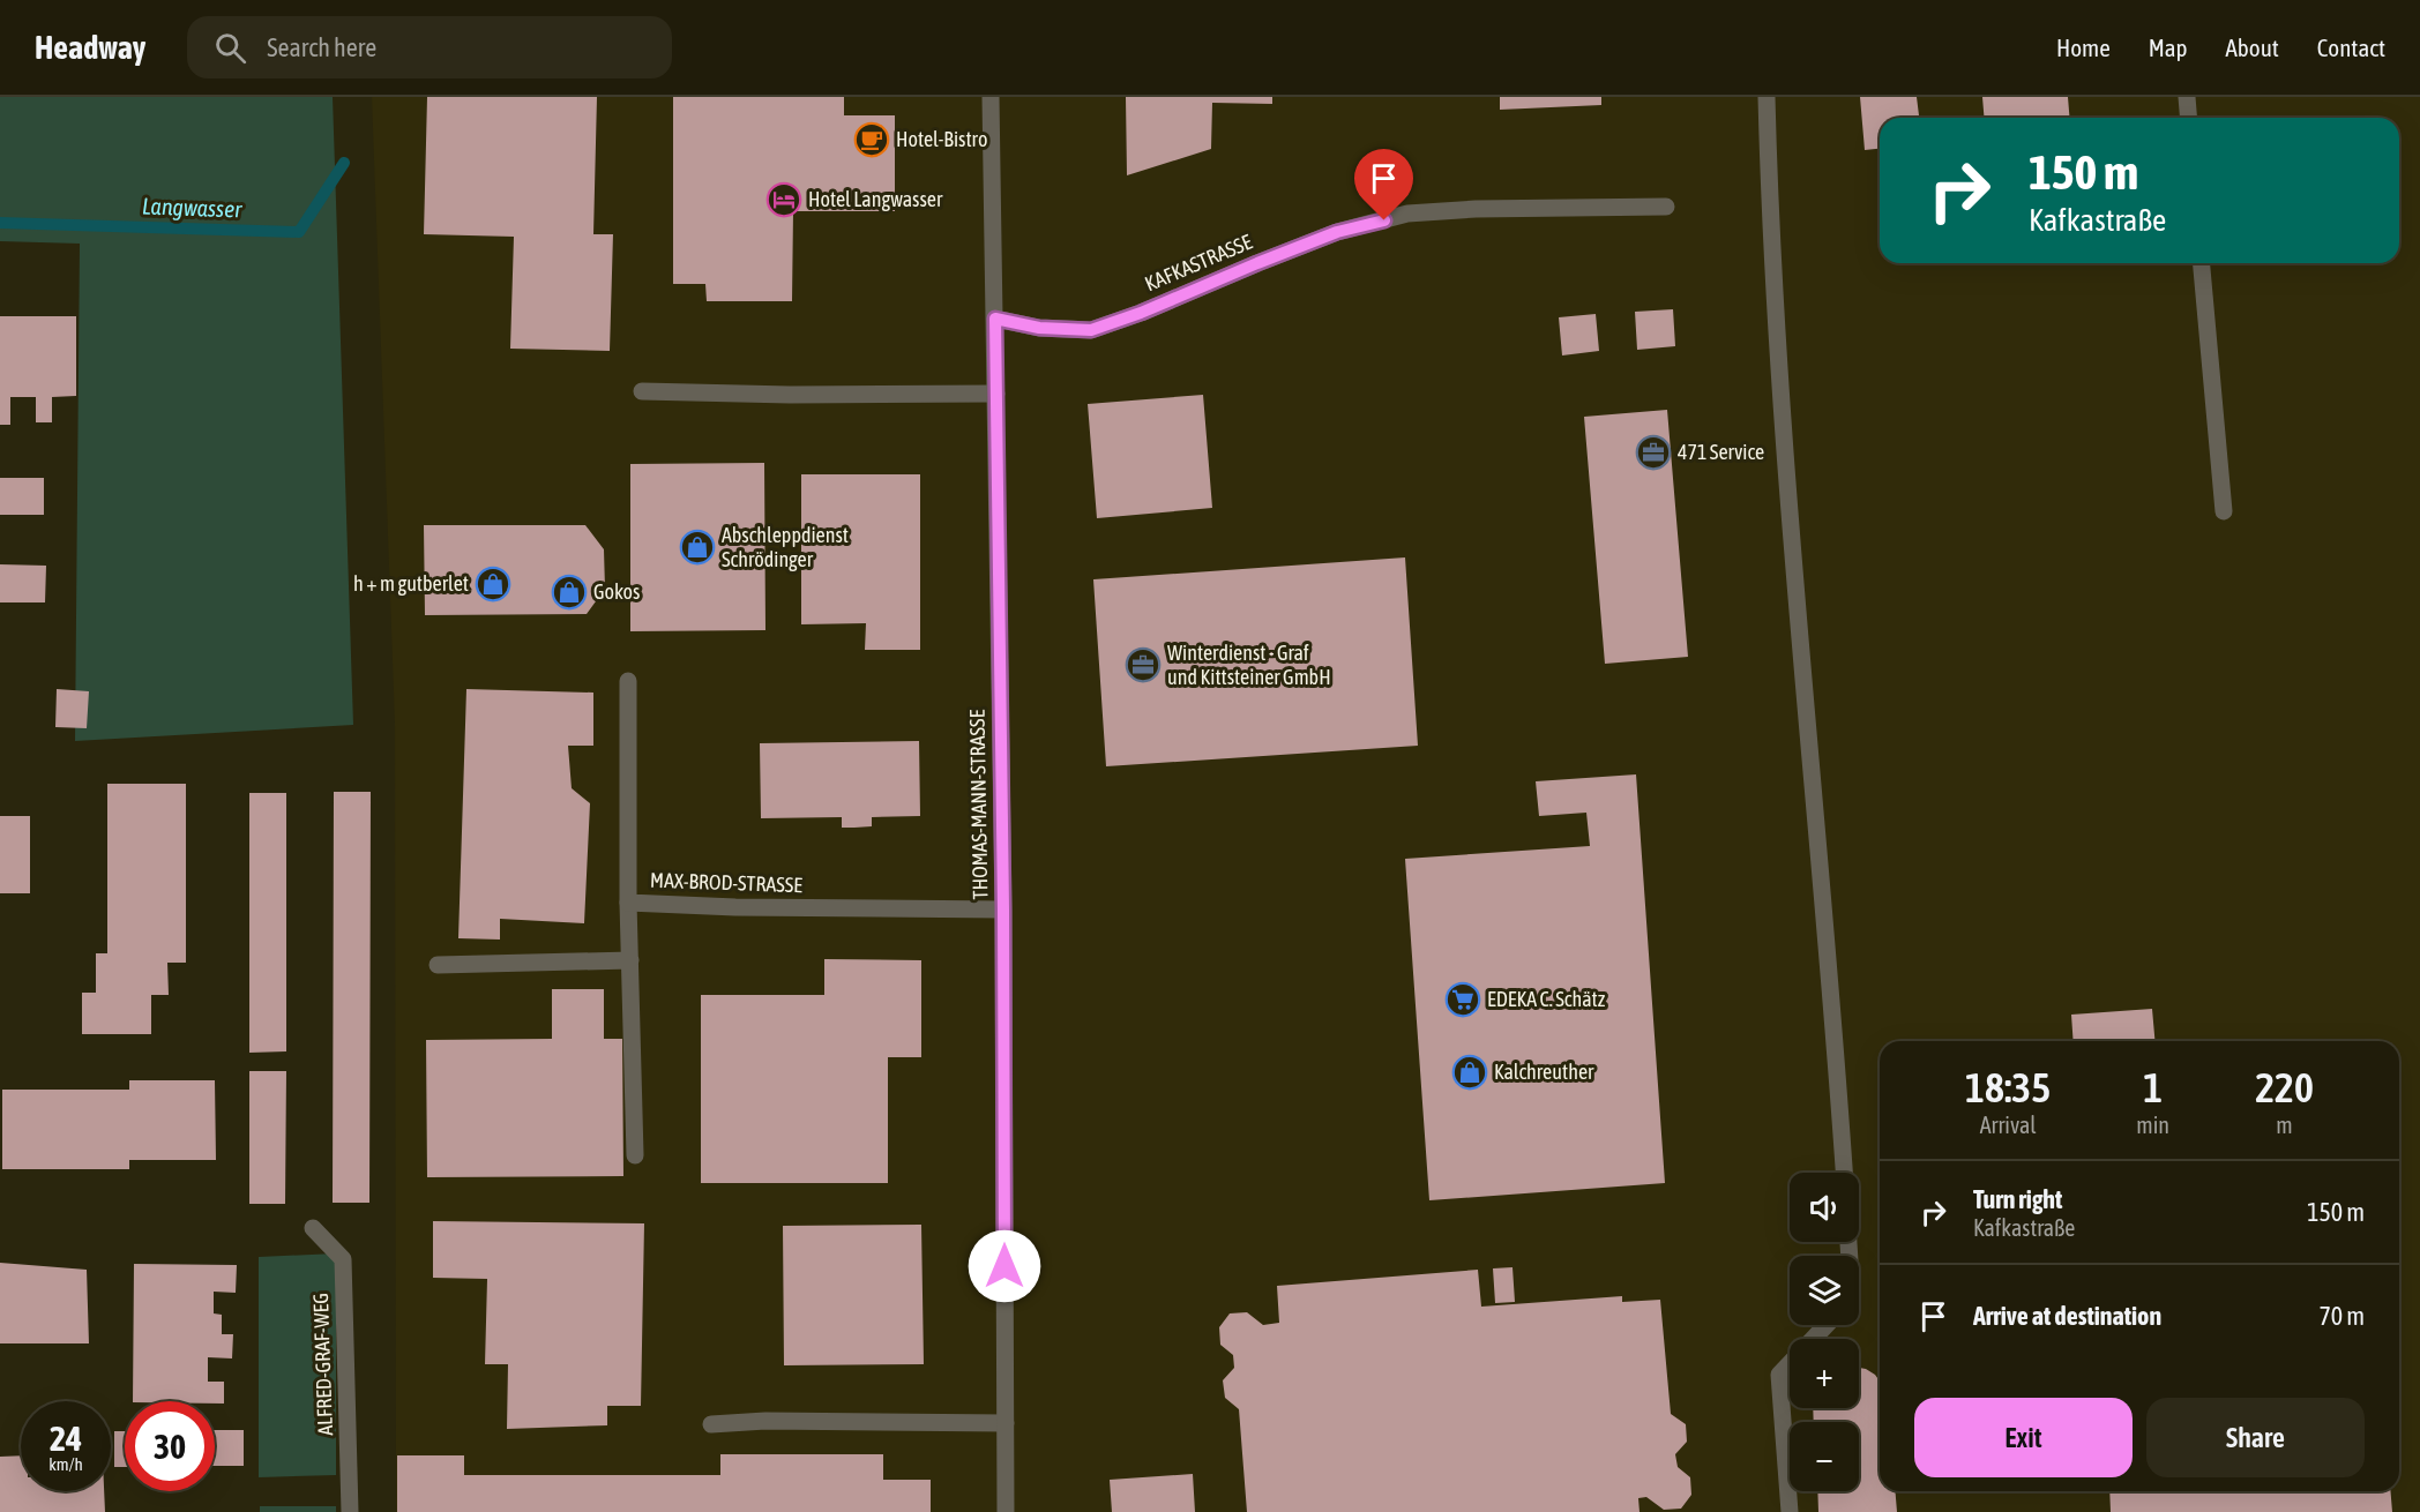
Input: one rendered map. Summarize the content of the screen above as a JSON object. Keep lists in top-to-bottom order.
{
  "streets": {
    "street": [
      "KAFKASTRASSE",
      "THOMAS-MANN-STRASSE",
      "MAX-BROD-STRASSE",
      "ALFRED-GRAF-WEG"
    ]
  },
  "crossings": [
    ["KAFKASTRASSE", "THOMAS-MANN-STRASSE"],
    ["THOMAS-MANN-STRASSE", "MAX-BROD-STRASSE"]
  ],
  "water": ["Langwasser"],
  "places": {
    "cafe": ["Hotel-Bistro"],
    "hotel": ["Hotel Langwasser"],
    "office": ["471 Service", "Winterdienst - Graf und Kittsteiner GmbH"],
    "shop": [
      "Abschleppdienst Schrödinger",
      "h + m gutberlet",
      "Gokos",
      "Kalchreuther"
    ],
    "supermarket": ["EDEKA C. Schätz"]
  },
  "page": {
    "header": "Headway",
    "search": "Search here",
    "nav": [
      "Home",
      "Map",
      "About",
      "Contact"
    ],
    "turn": ["150 m", "Kafkastraße"],
    "eta": [
      "18:35",
      "Arrival",
      "1",
      "min",
      "220",
      "m"
    ],
    "list": [
      {
        "name": "Turn right",
        "note": "Kafkastraße",
        "value": "150 m"
      },
      {
        "name": "Arrive at destination",
        "value": "70 m"
      }
    ],
    "map_buttons": ["+", "−"],
    "buttons": ["Exit", "Share"],
    "speed": "24 km/h",
    "limit": "30"
  }
}
